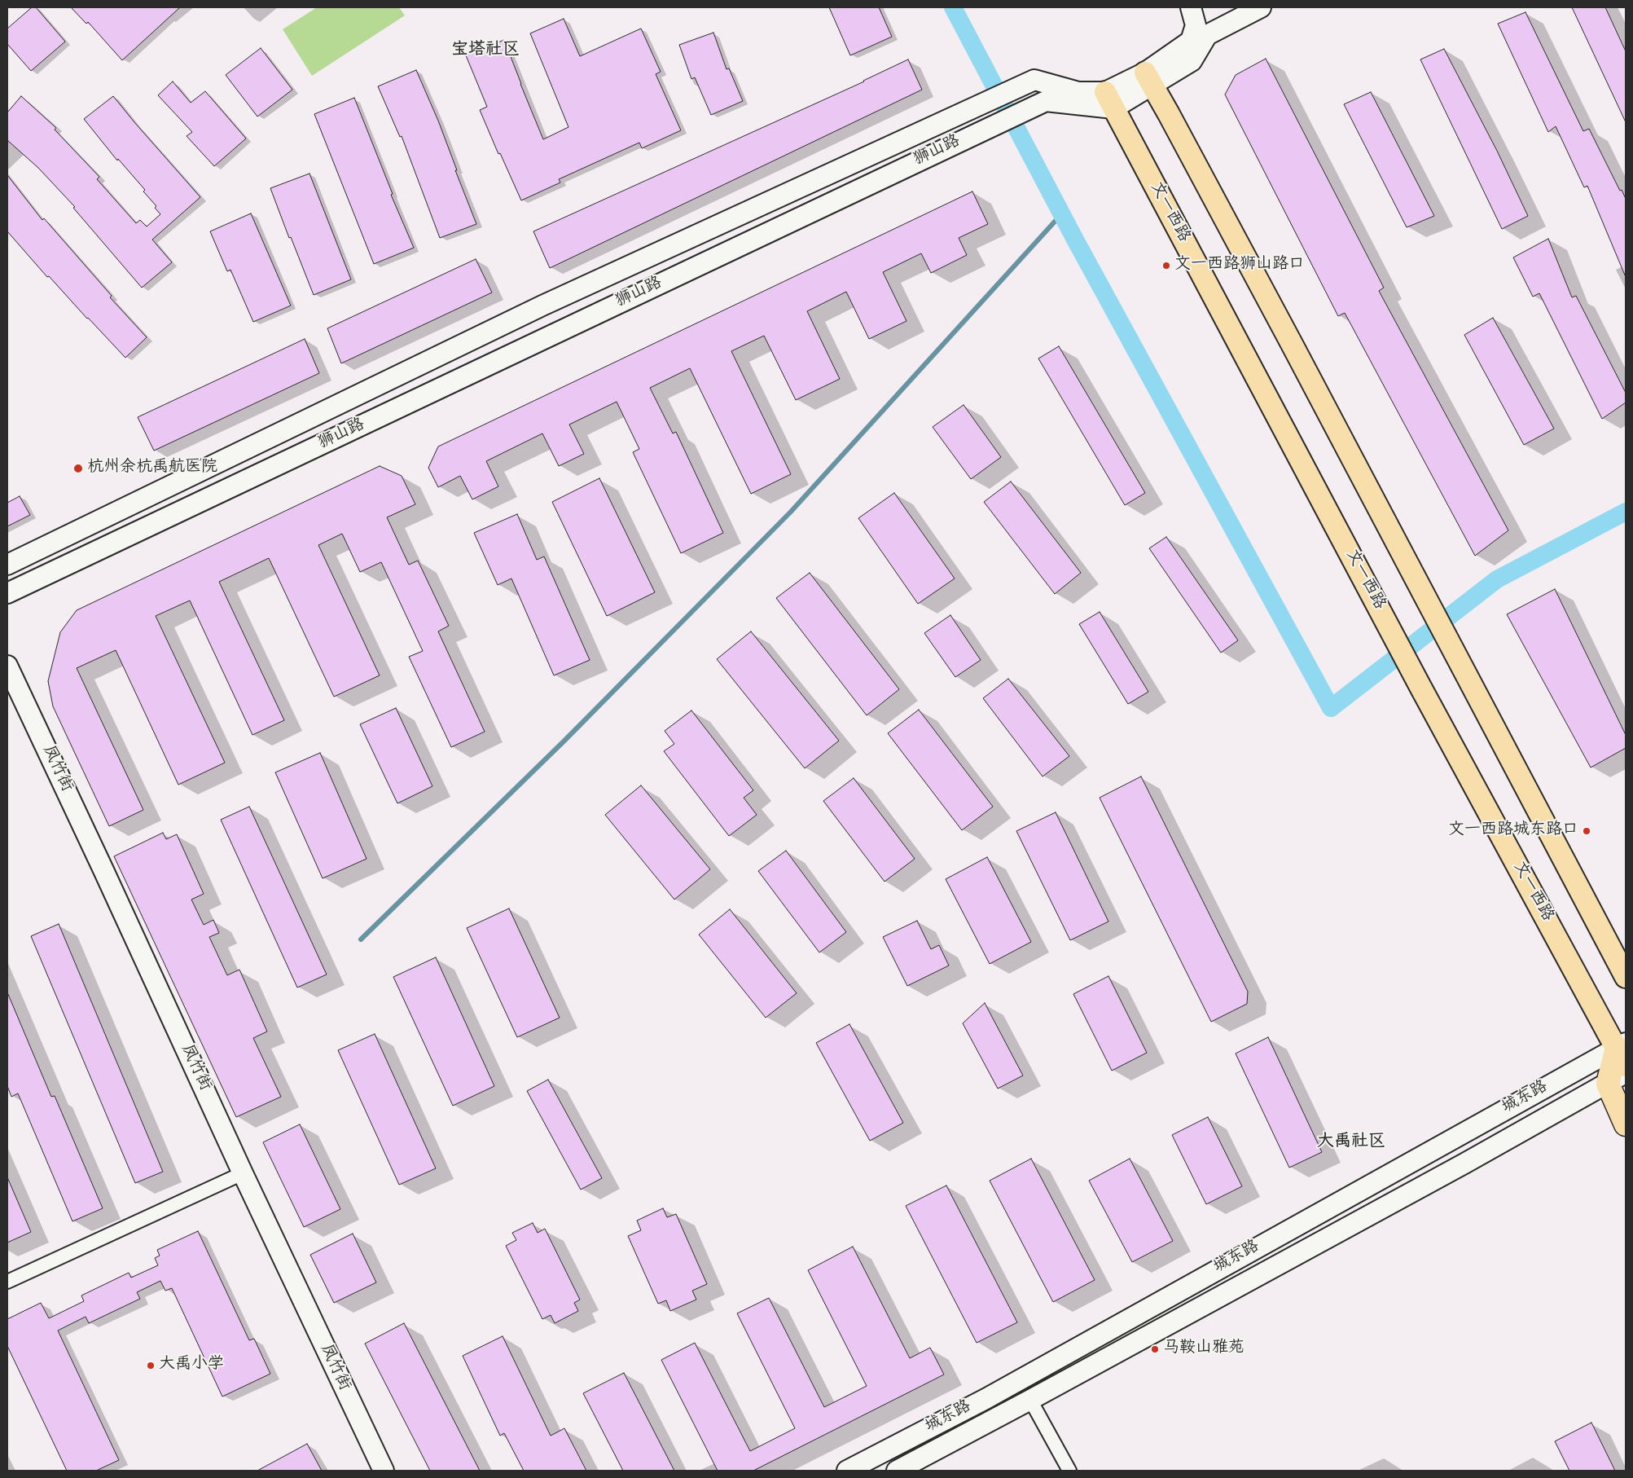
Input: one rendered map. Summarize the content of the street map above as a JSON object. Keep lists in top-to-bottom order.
{
  "streets": {
    "main road": [
      "狮山路",
      "文一西路",
      "凤竹街",
      "城东路"
    ]
  },
  "crossings": [
    ["狮山路", "文一西路"],
    ["文一西路", "城东路"]
  ],
  "districts": ["宝塔社区", "大禹社区"],
  "places": [
    "文一西路狮山路口",
    "杭州余杭禹航医院",
    "文一西路城东路口",
    "马鞍山雅苑",
    "大禹小学"
  ]
}
